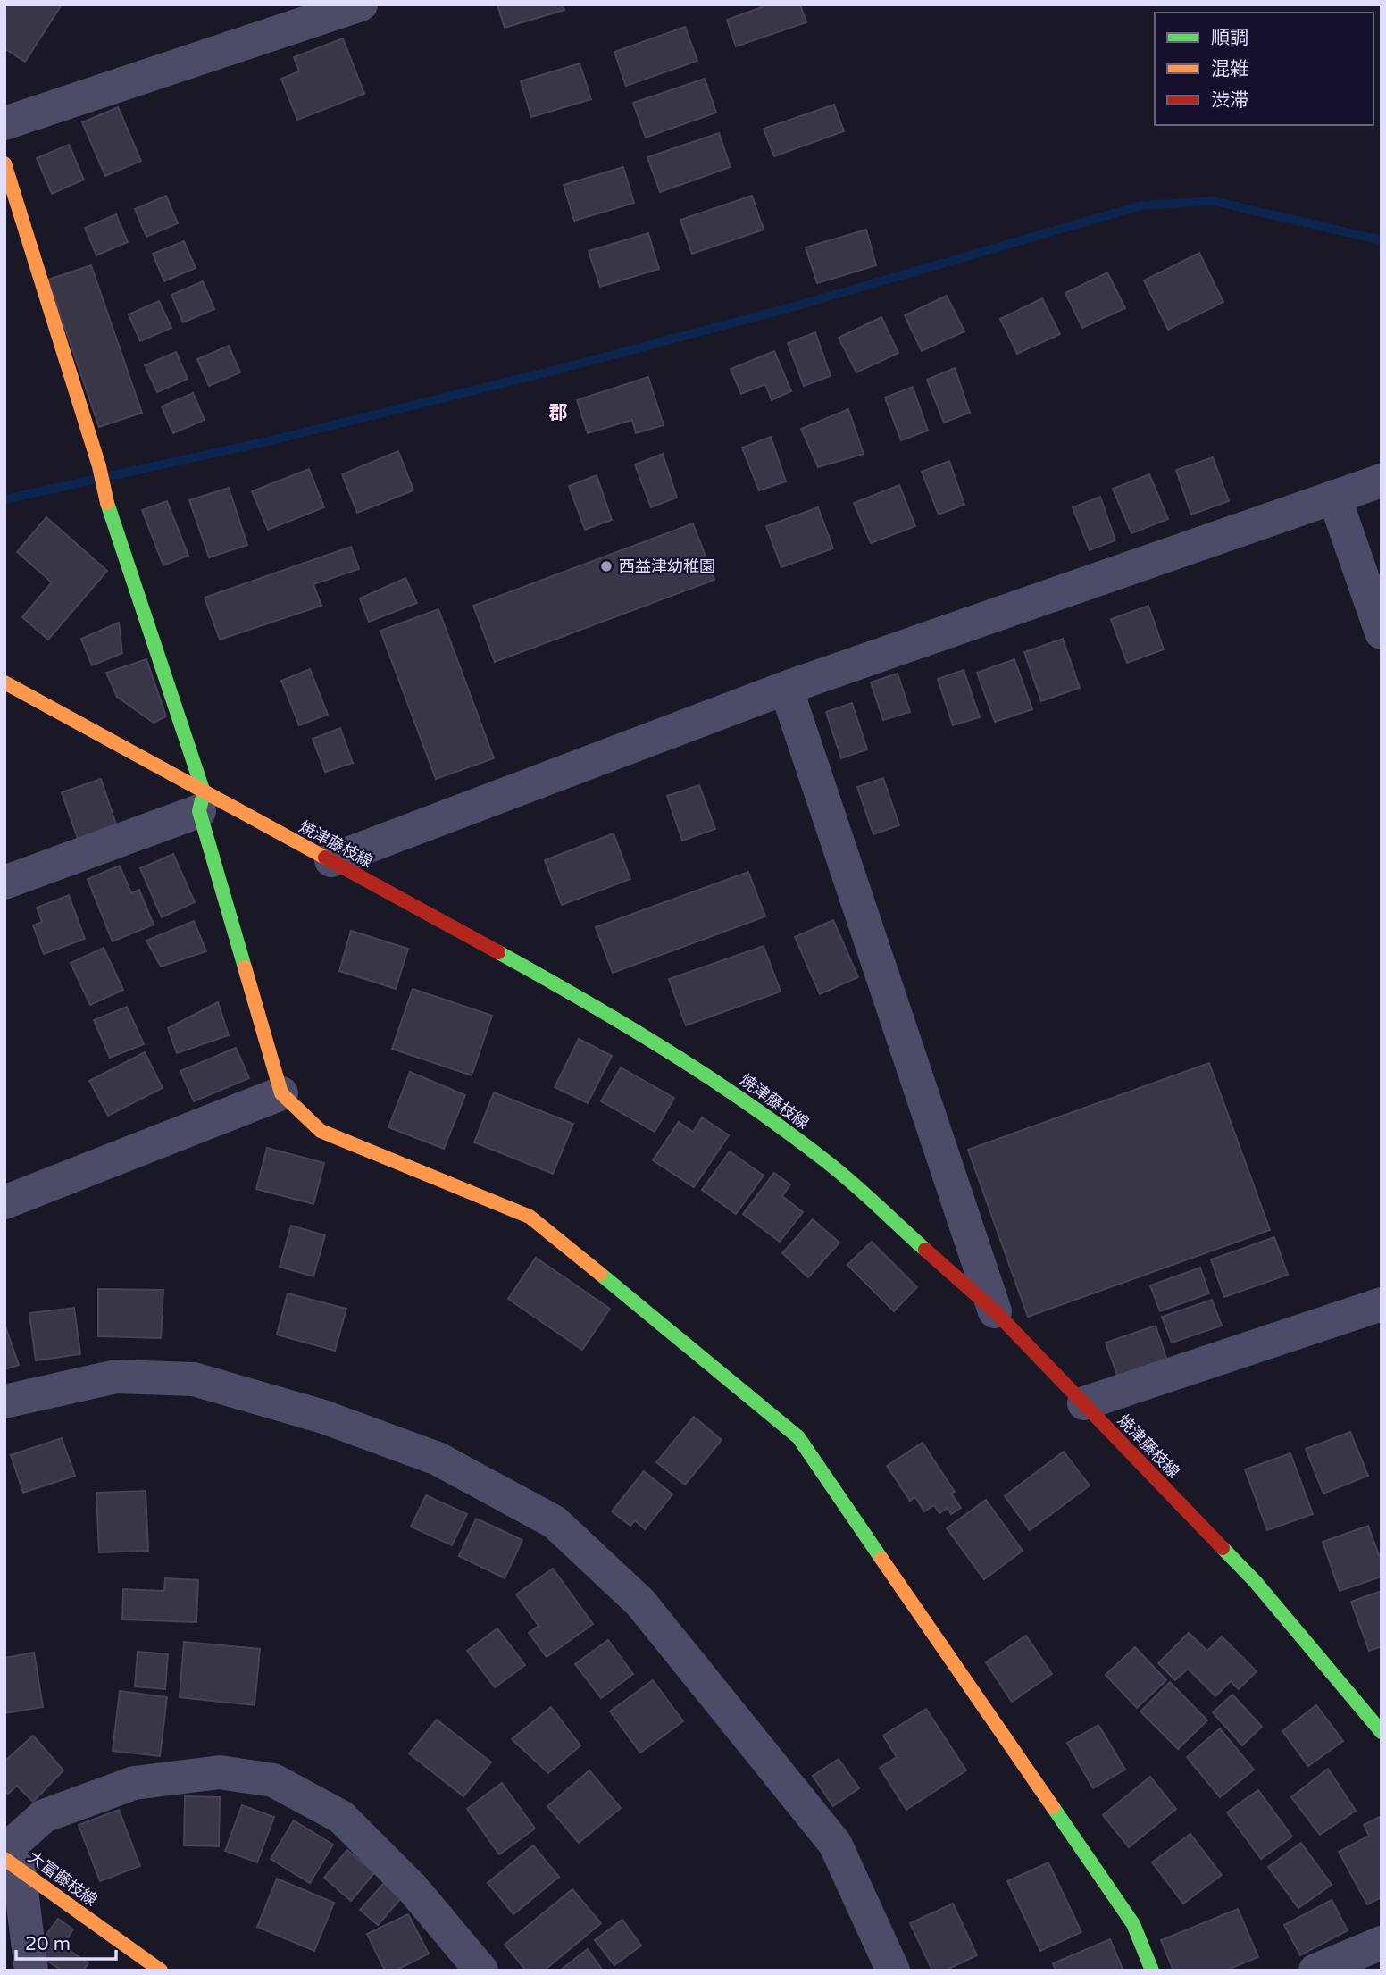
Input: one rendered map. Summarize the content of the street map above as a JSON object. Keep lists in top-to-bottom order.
{
  "streets": {
    "street": ["焼津藤枝線", "大富藤枝線"]
  },
  "districts": ["郡"],
  "places": ["西益津幼稚園"],
  "legend": ["順調", "混雑", "渋滞"],
  "scale_bar": "20 m"
}
